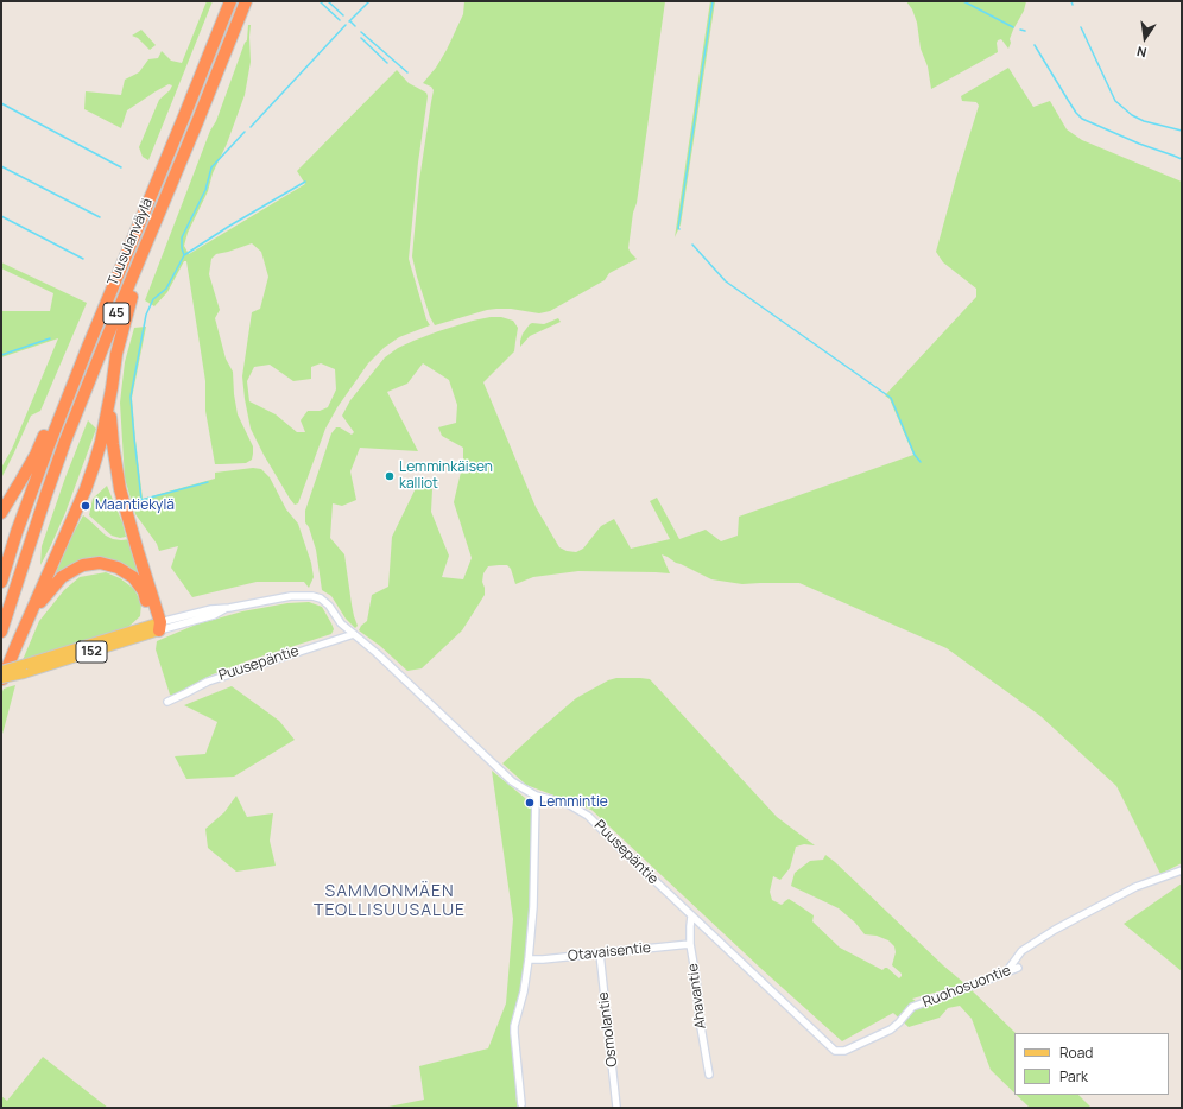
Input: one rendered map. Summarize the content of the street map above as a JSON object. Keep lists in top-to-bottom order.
{
  "streets": {
    "highway": ["Tuusulanväylä", "45"],
    "main road": ["152"],
    "street": [
      "Puusepäntie",
      "Otavaisentie",
      "Ruohosuontie",
      "Ahavantie",
      "Osmolantie"
    ]
  },
  "crossings": [
    ["152", "Puusepäntie"],
    ["Puusepäntie", "Ruohosuontie"],
    ["Puusepäntie", "Ahavantie"],
    ["Otavaisentie", "Ahavantie"],
    ["Otavaisentie", "Osmolantie"]
  ],
  "districts": ["SAMMONMÄEN TEOLLISUUSALUE"],
  "places": ["Lemminkäisen kalliot", "Maantiekylä", "Lemmintie"],
  "legend": ["Road", "Park"],
  "north": "bottom"
}
